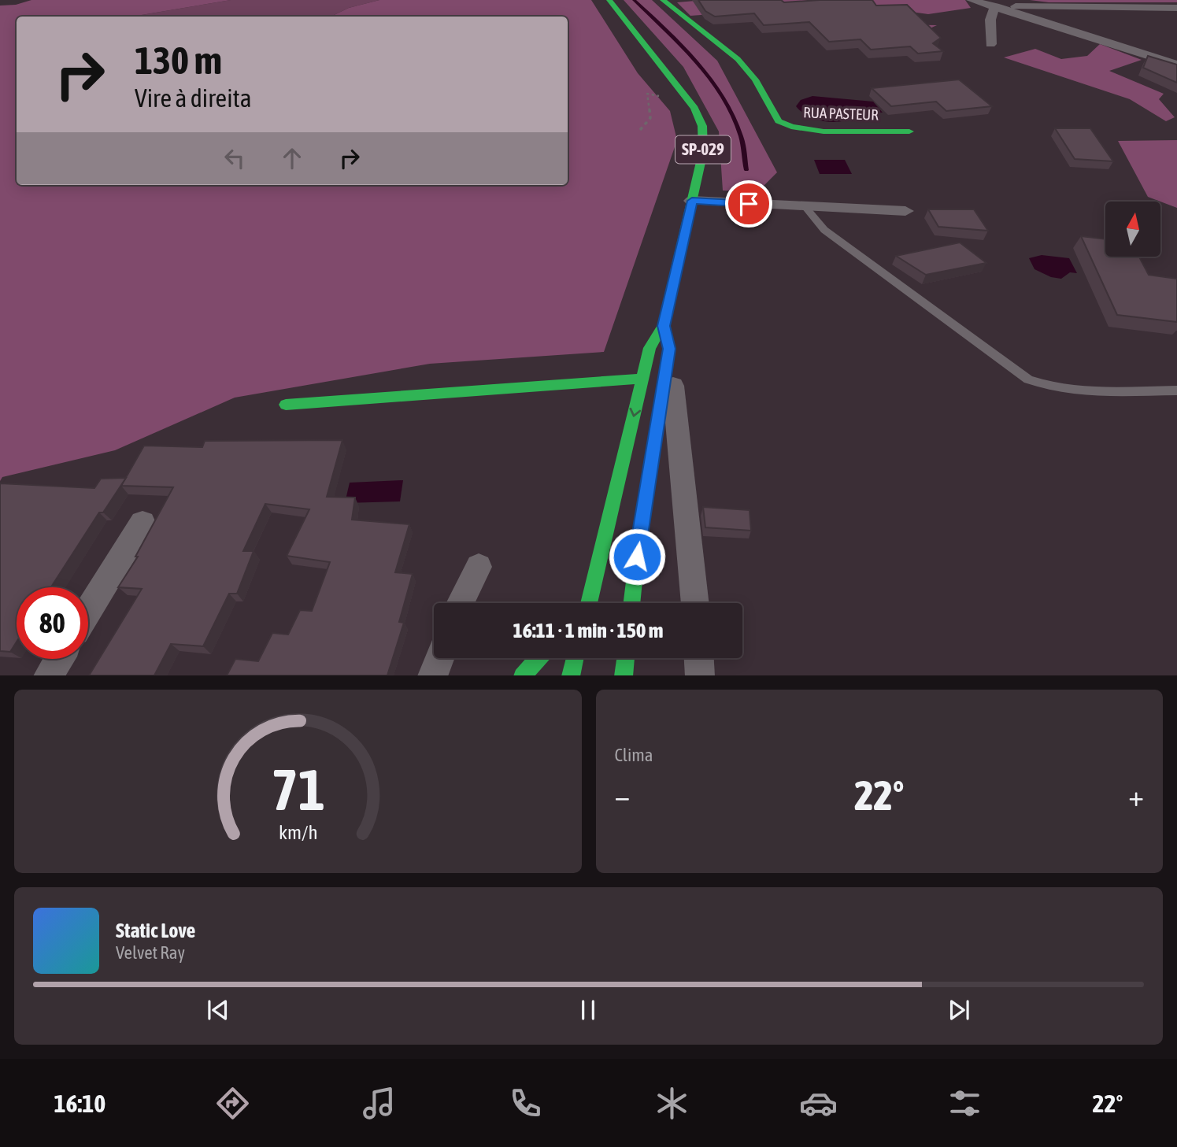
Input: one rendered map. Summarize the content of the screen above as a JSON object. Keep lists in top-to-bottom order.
{
  "streets": {
    "main road": ["RUA PASTEUR", "SP-029"]
  },
  "north": "top",
  "page": {
    "turn": ["130 m", "Vire à direita"],
    "limit": "80",
    "trip": "16:11 · 1 min · 150 m",
    "tile": "Clima",
    "heat": ["−", "22°", "+"],
    "song": ["Static Love", "Velvet Ray"],
    "tabs": ["16:10", "22°"],
    "gauge": ["71", "km/h"]
  }
}
